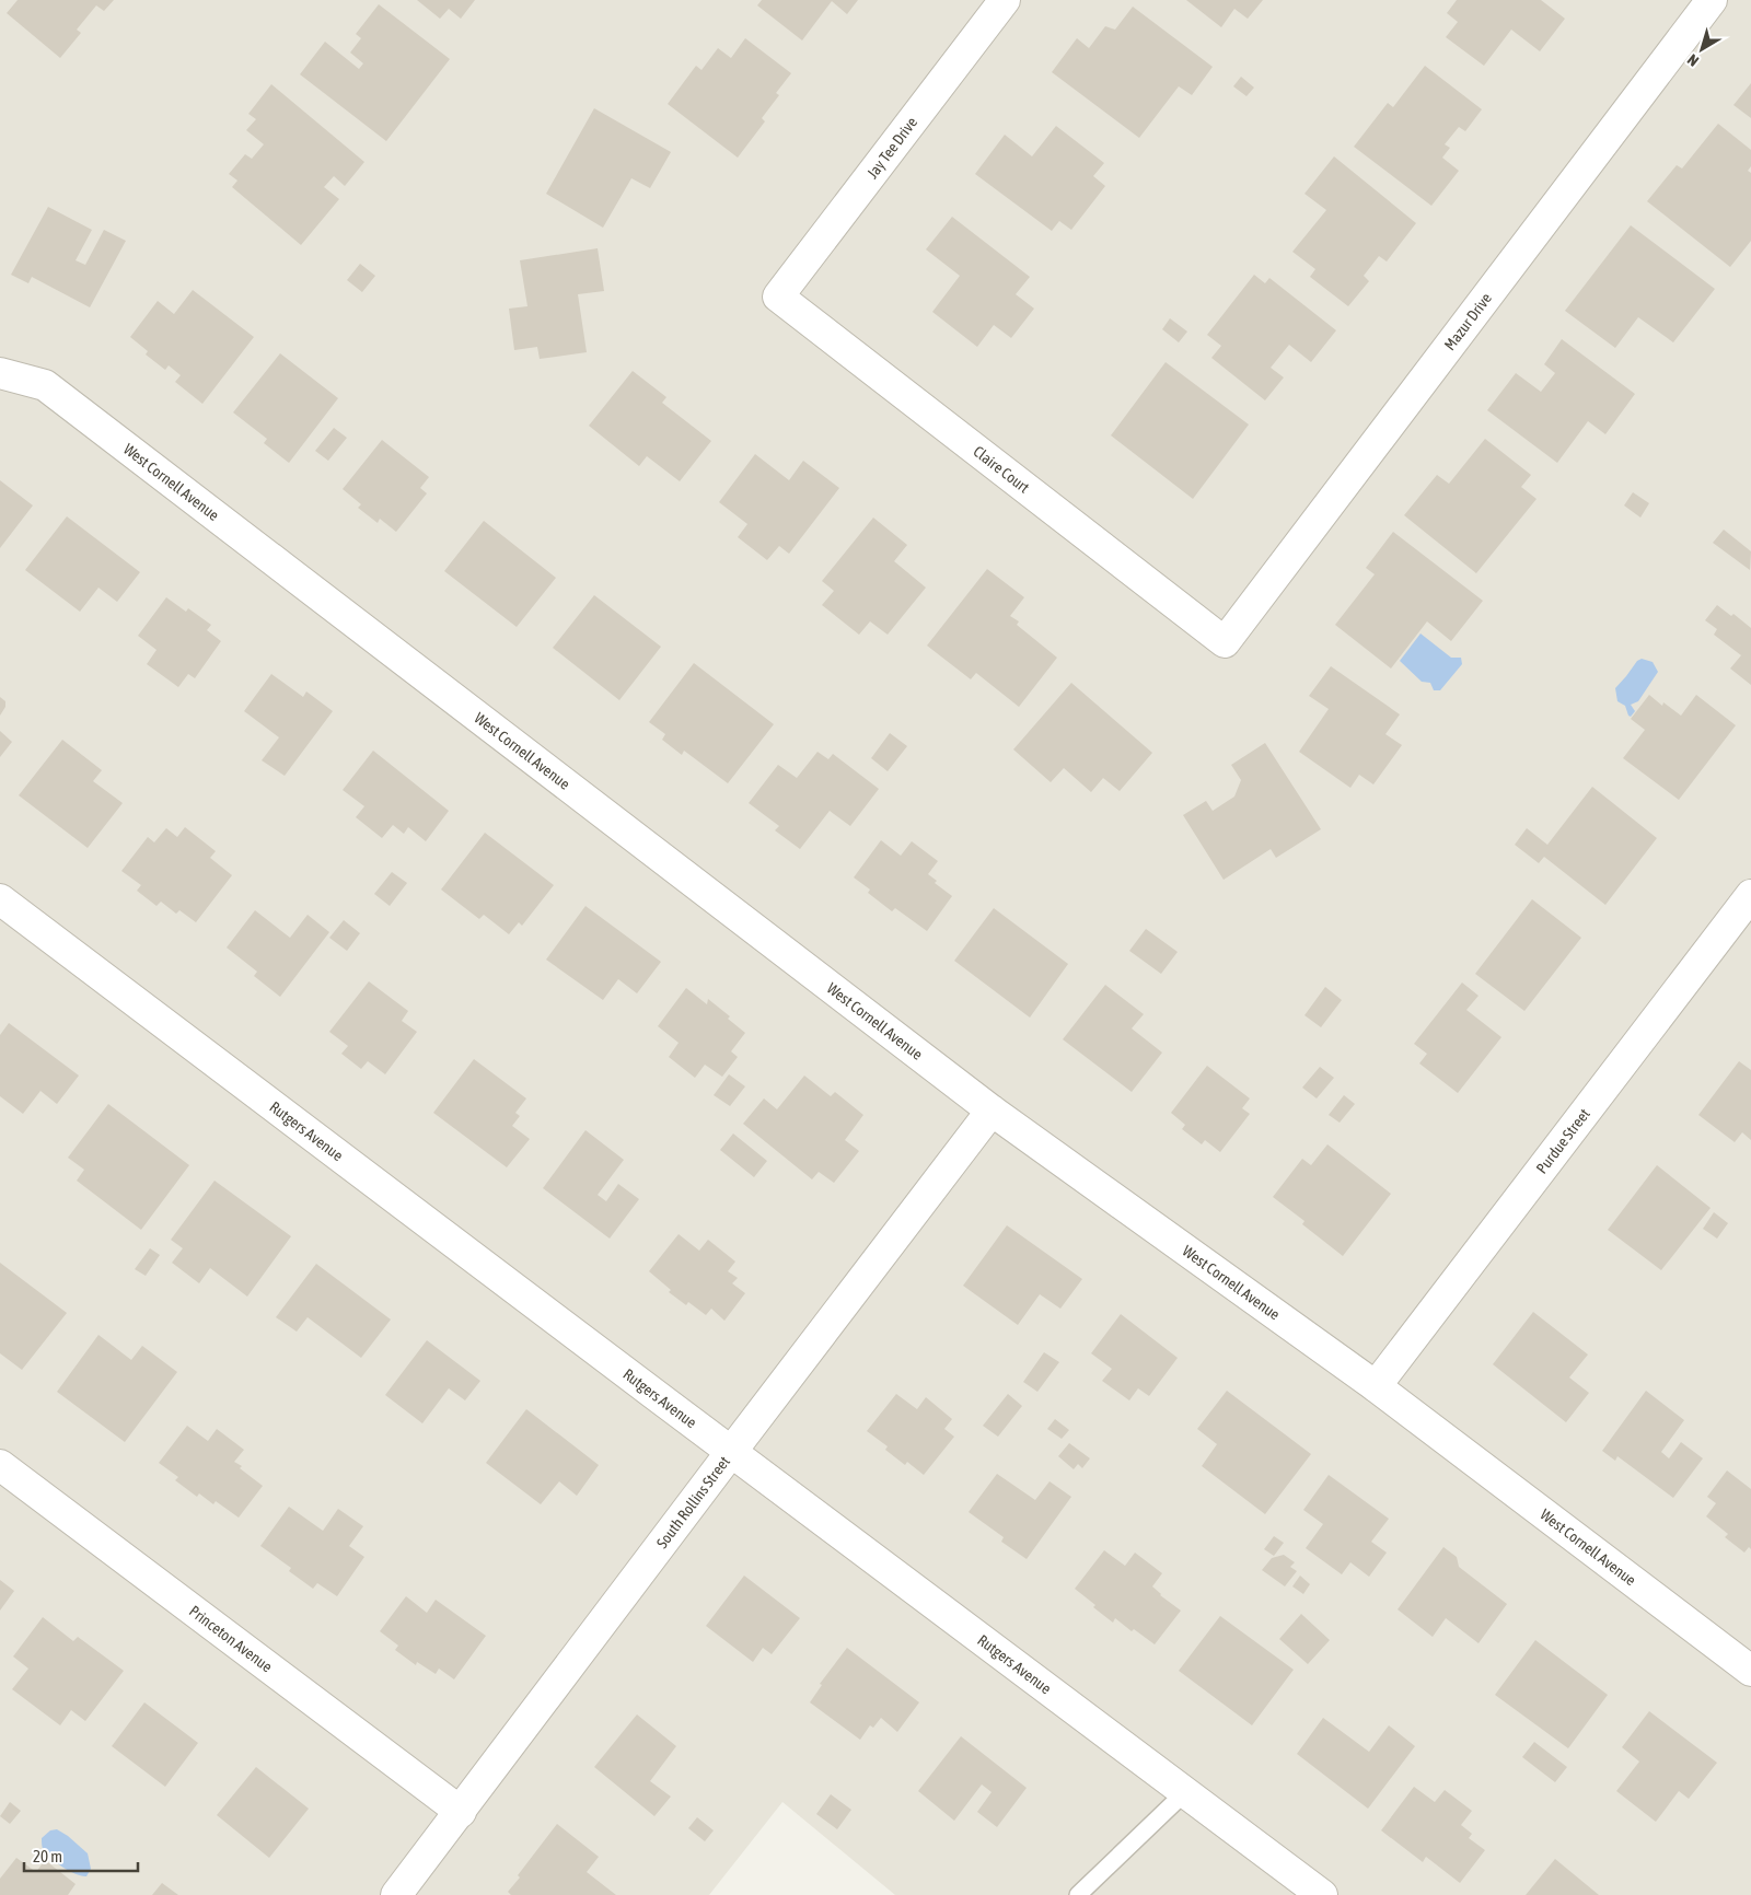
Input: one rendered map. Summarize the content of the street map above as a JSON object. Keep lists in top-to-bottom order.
{
  "streets": {
    "street": [
      "Jay Tee Drive",
      "Mazur Drive",
      "Claire Court",
      "West Cornell Avenue",
      "Rutgers Avenue",
      "Purdue Street",
      "South Rollins Street",
      "Princeton Avenue"
    ]
  },
  "crossings": [
    ["Jay Tee Drive", "Claire Court"],
    ["Mazur Drive", "Claire Court"],
    ["West Cornell Avenue", "Purdue Street"],
    ["West Cornell Avenue", "South Rollins Street"],
    ["Rutgers Avenue", "South Rollins Street"],
    ["South Rollins Street", "Princeton Avenue"]
  ],
  "scale_bar": "20 m",
  "north": "bottom left"
}
